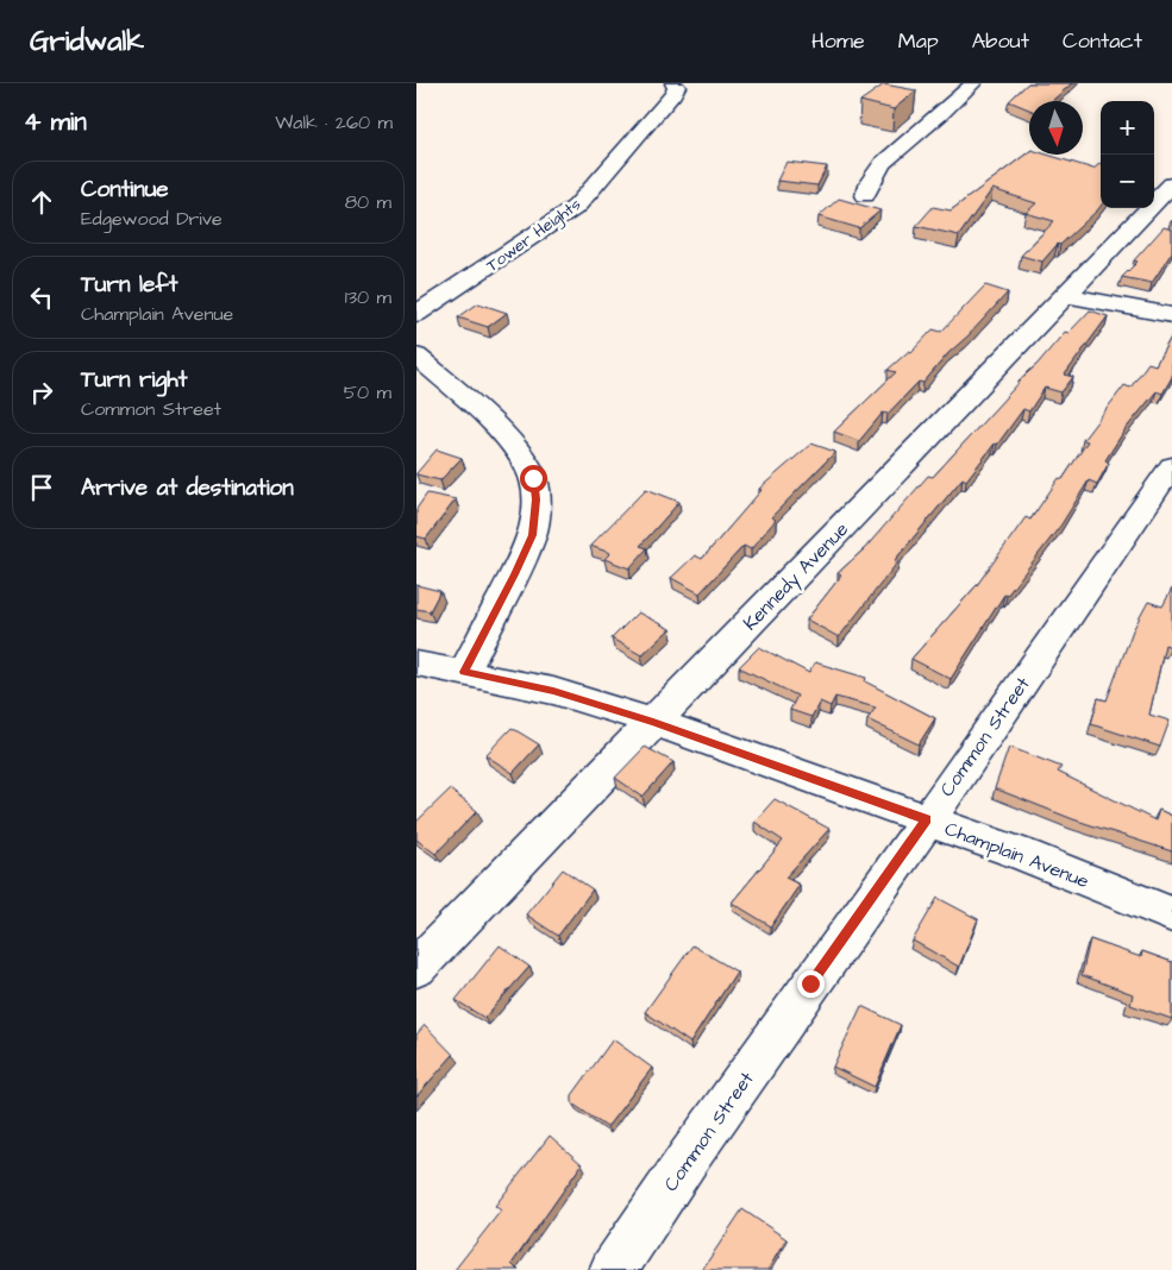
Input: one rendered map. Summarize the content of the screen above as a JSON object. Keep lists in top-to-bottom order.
{
  "streets": {
    "street": [
      "Tower Heights",
      "Kennedy Avenue",
      "Common Street",
      "Champlain Avenue"
    ]
  },
  "crossings": [
    ["Kennedy Avenue", "Champlain Avenue"],
    ["Common Street", "Champlain Avenue"]
  ],
  "north": "bottom",
  "page": {
    "header": "Gridwalk",
    "nav": [
      "Home",
      "Map",
      "About",
      "Contact"
    ],
    "heading": ["4 min", "Walk · 260 m"],
    "map_buttons": ["+", "−"],
    "list": [
      ["Continue", "Edgewood Drive", "80 m"],
      ["Turn left", "Champlain Avenue", "130 m"],
      ["Turn right", "Common Street", "50 m"],
      "Arrive at destination"
    ]
  }
}
